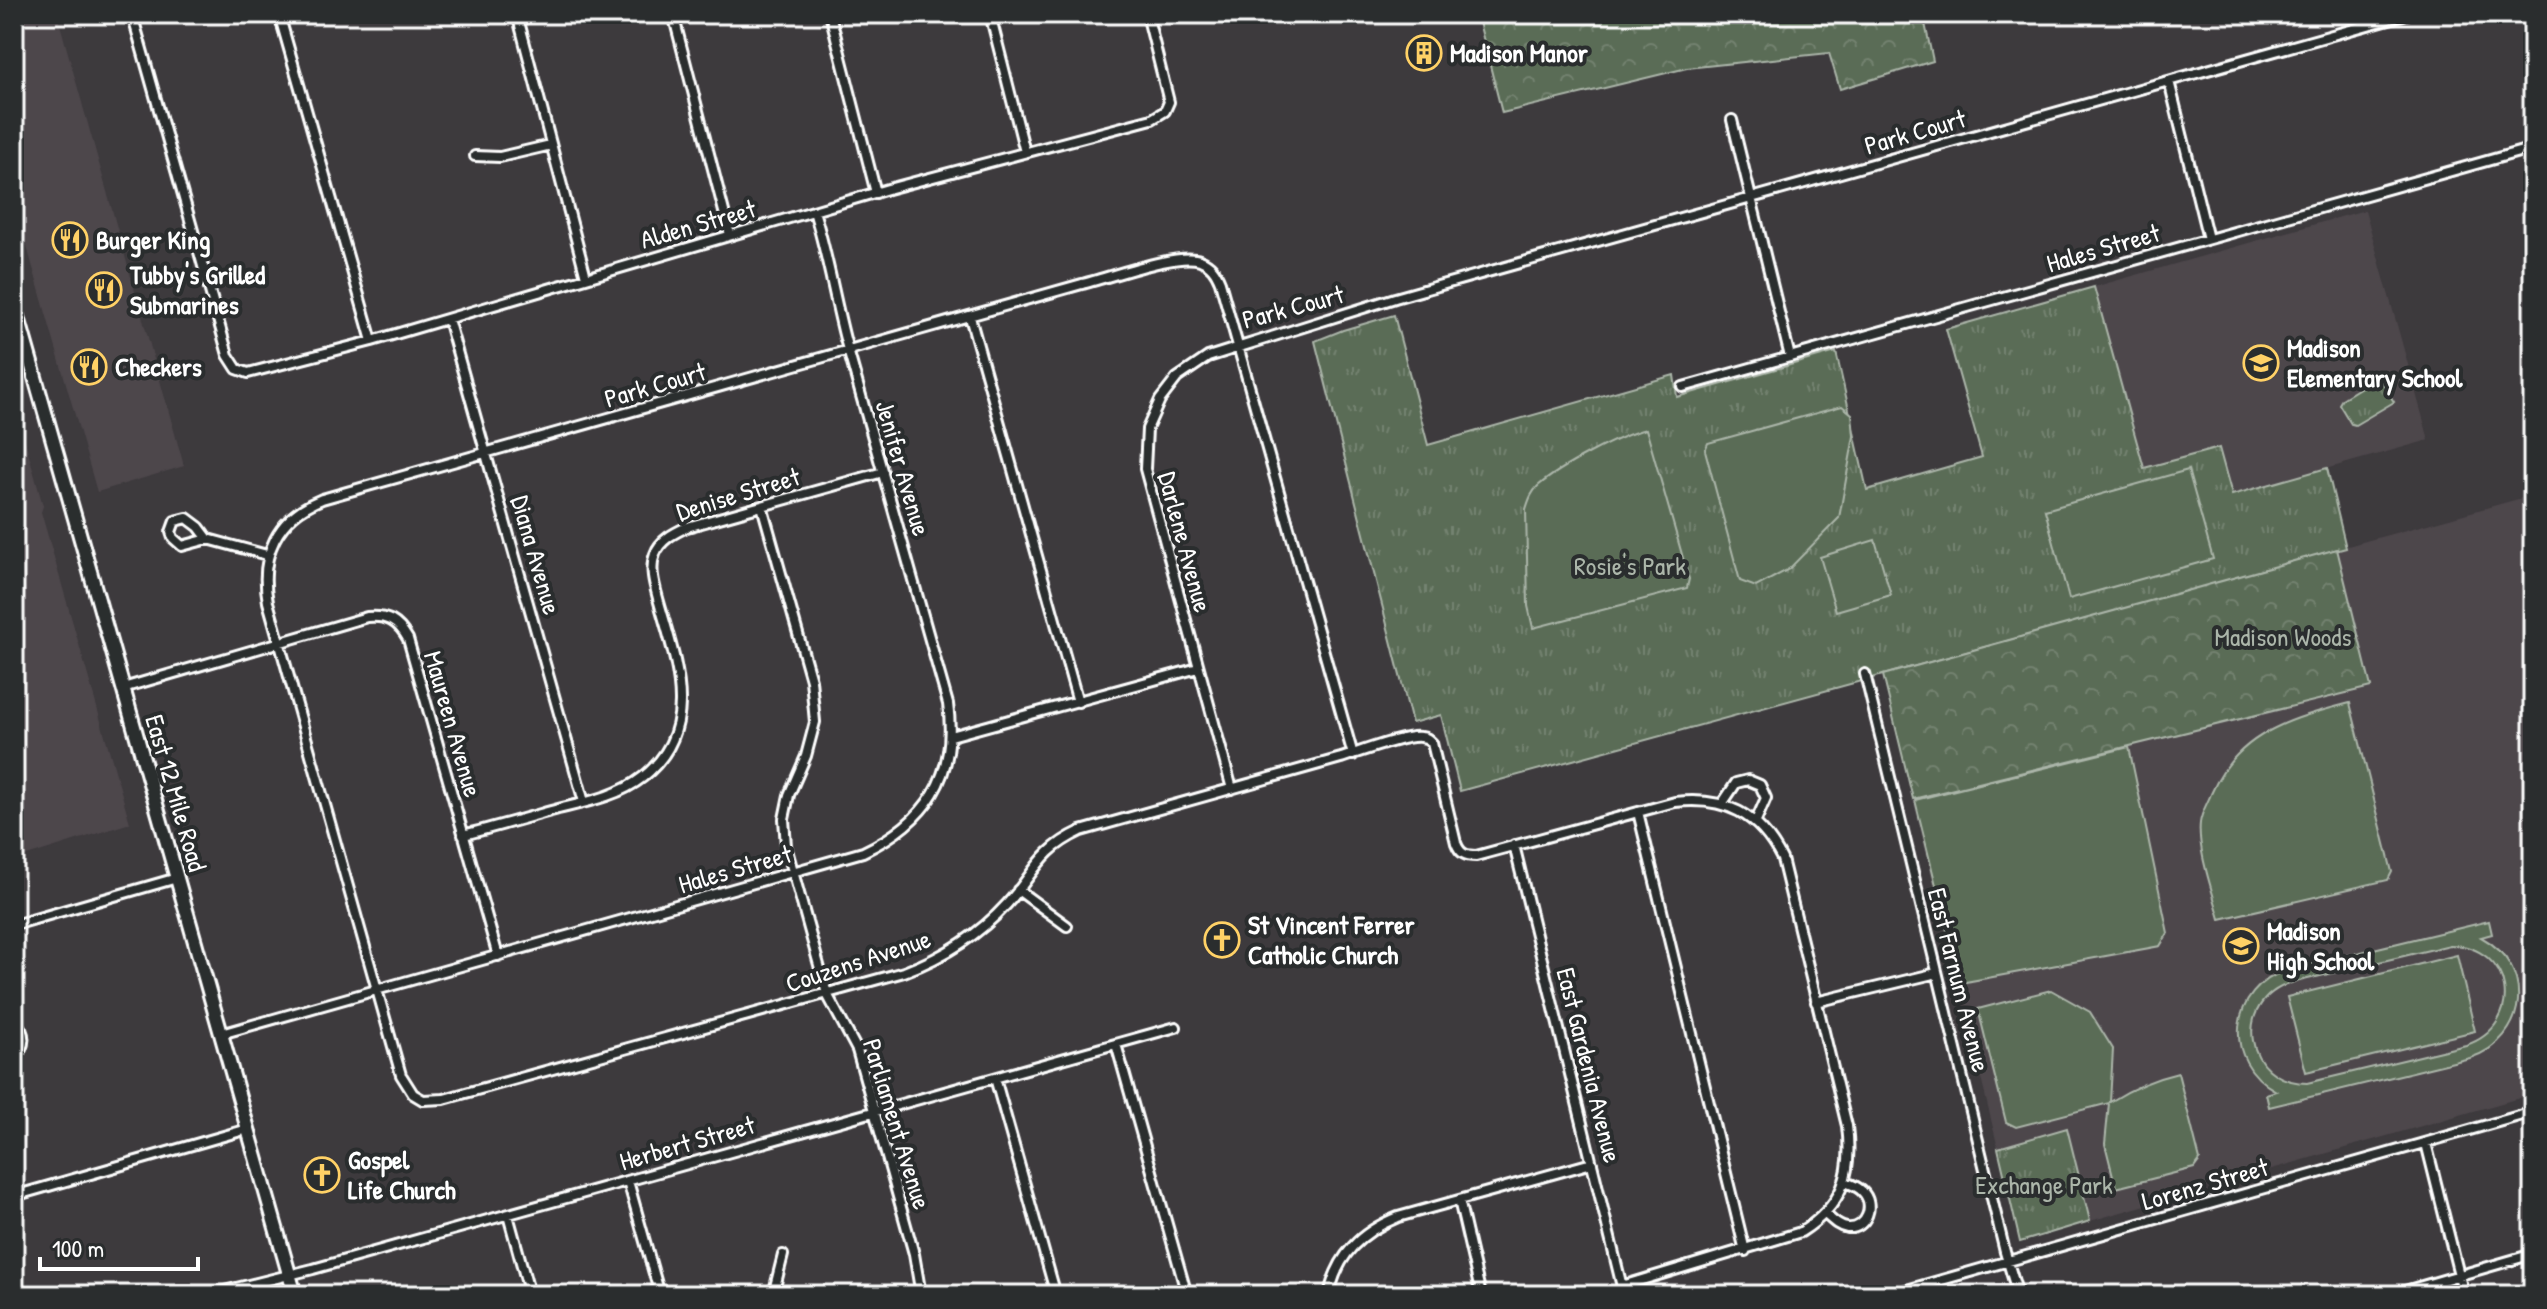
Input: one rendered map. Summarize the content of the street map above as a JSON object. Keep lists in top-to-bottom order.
{
  "streets": {
    "main road": ["East 12 Mile Road"],
    "street": [
      "Park Court",
      "Alden Street",
      "Hales Street",
      "Jenifer Avenue",
      "Denise Street",
      "Darlene Avenue",
      "Diana Avenue",
      "Maureen Avenue",
      "Couzens Avenue",
      "East Farnum Avenue",
      "East Gardenia Avenue",
      "Parliament Avenue",
      "Herbert Street",
      "Lorenz Street"
    ]
  },
  "crossings": [
    ["Park Court", "Jenifer Avenue"],
    ["Park Court", "Darlene Avenue"],
    ["Park Court", "Diana Avenue"],
    ["Alden Street", "Jenifer Avenue"],
    ["Alden Street", "Diana Avenue"],
    ["Hales Street", "Jenifer Avenue"],
    ["Hales Street", "Maureen Avenue"],
    ["Hales Street", "East 12 Mile Road"],
    ["Hales Street", "Couzens Avenue"],
    ["Hales Street", "Parliament Avenue"],
    ["Jenifer Avenue", "Denise Street"],
    ["Denise Street", "Diana Avenue"],
    ["Denise Street", "Maureen Avenue"],
    ["Denise Street", "Parliament Avenue"],
    ["Darlene Avenue", "Couzens Avenue"],
    ["Maureen Avenue", "Couzens Avenue"],
    ["East 12 Mile Road", "Herbert Street"],
    ["Couzens Avenue", "East Gardenia Avenue"],
    ["Couzens Avenue", "Parliament Avenue"],
    ["East Farnum Avenue", "Lorenz Street"],
    ["Parliament Avenue", "Herbert Street"]
  ],
  "parks": ["Rosie's Park", "Madison Woods", "Exchange Park"],
  "places": {
    "building": ["Madison Manor"],
    "restaurant": ["Burger King", "Tubby's Grilled Submarines", "Checkers"],
    "school or university": ["Madison Elementary School", "Madison High School"],
    "church": ["St Vincent Ferrer Catholic Church", "Gospel Life Church"]
  },
  "scale_bar": "100 m"
}
